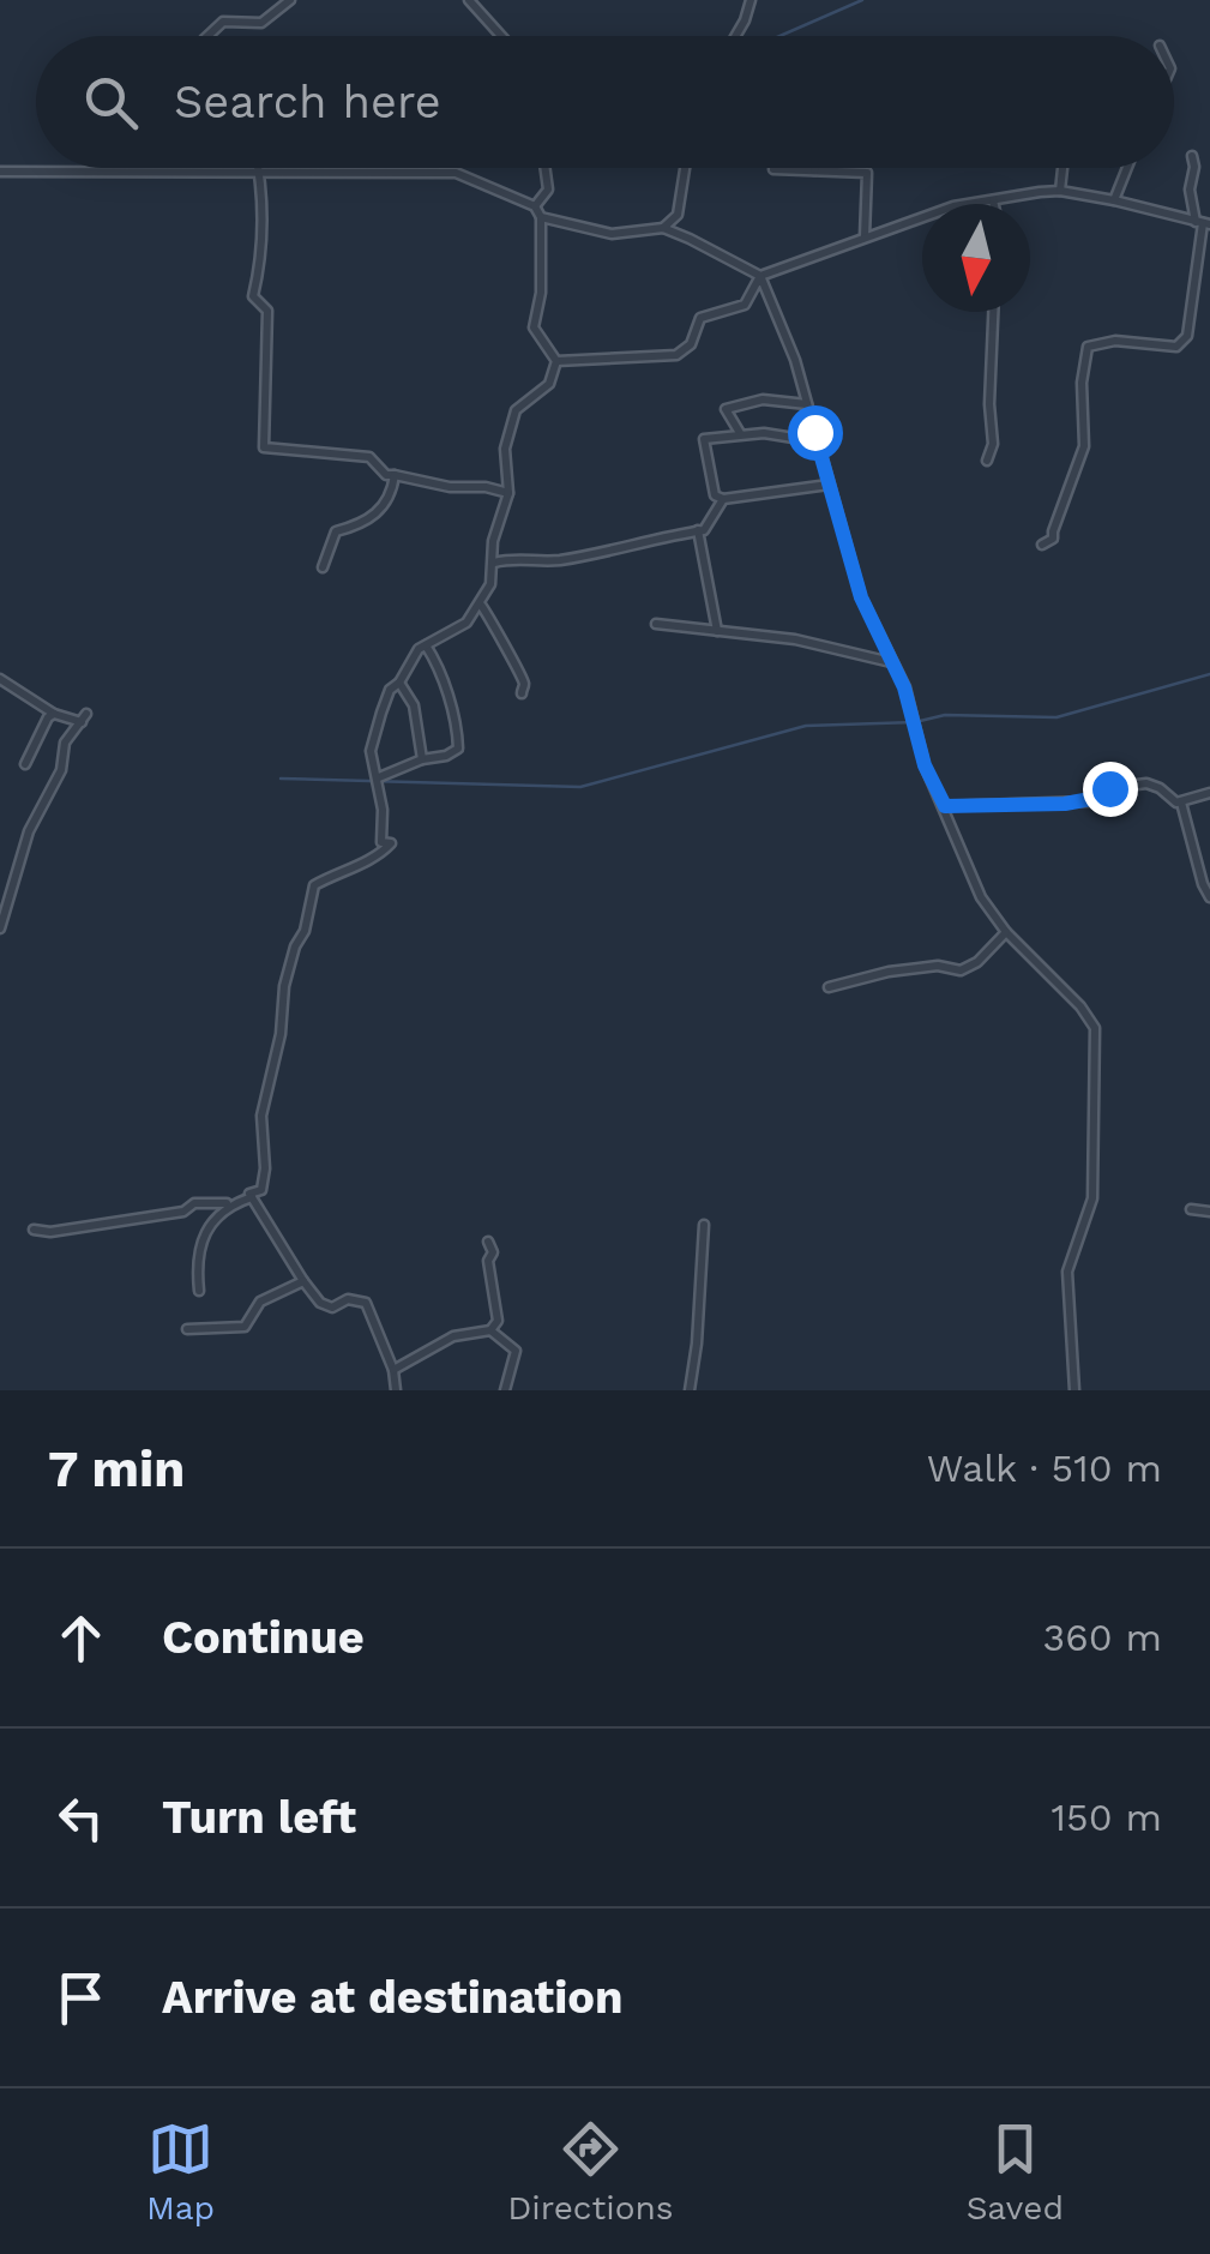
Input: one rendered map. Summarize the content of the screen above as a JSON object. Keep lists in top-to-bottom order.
{
  "north": "bottom",
  "page": {
    "search": "Search here",
    "heading": ["7 min", "Walk · 510 m"],
    "list": [
      ["Continue", "360 m"],
      ["Turn left", "150 m"],
      "Arrive at destination"
    ],
    "nav": ["Map", "Directions", "Saved"]
  }
}
